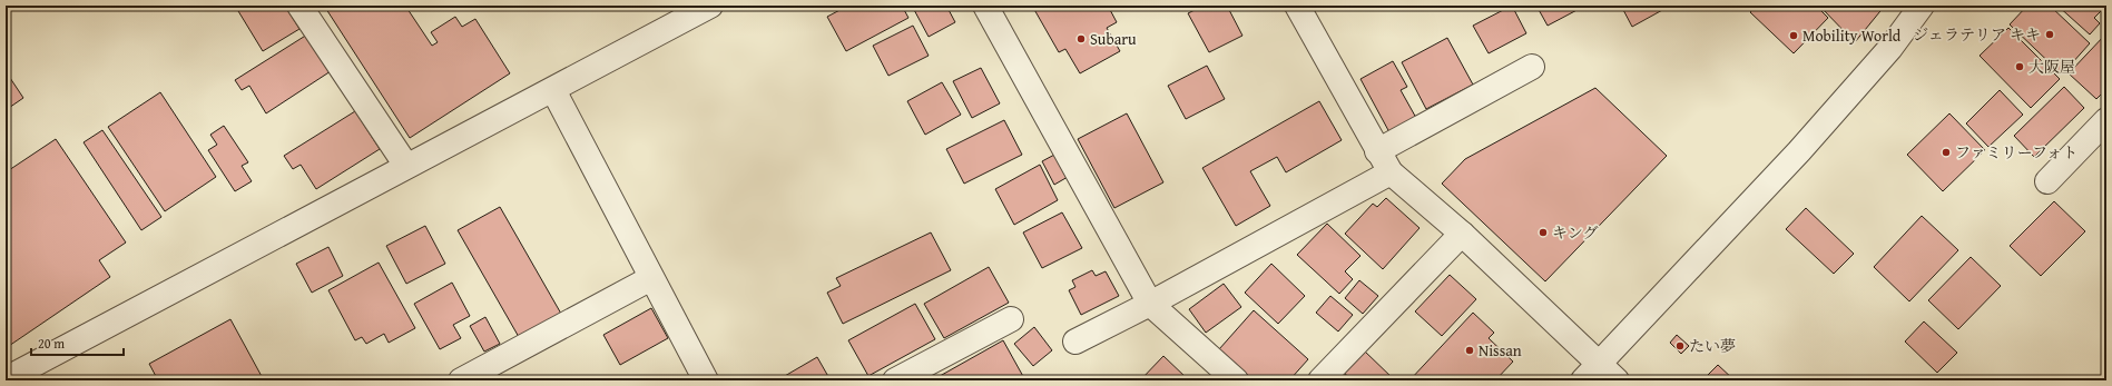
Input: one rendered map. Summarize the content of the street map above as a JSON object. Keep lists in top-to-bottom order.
{
  "places": [
    "ジェラテリア キキ",
    "Mobility World",
    "Subaru",
    "大阪屋",
    "ファミリーフォト",
    "キング",
    "たい夢",
    "Nissan"
  ],
  "scale_bar": "20 m"
}
